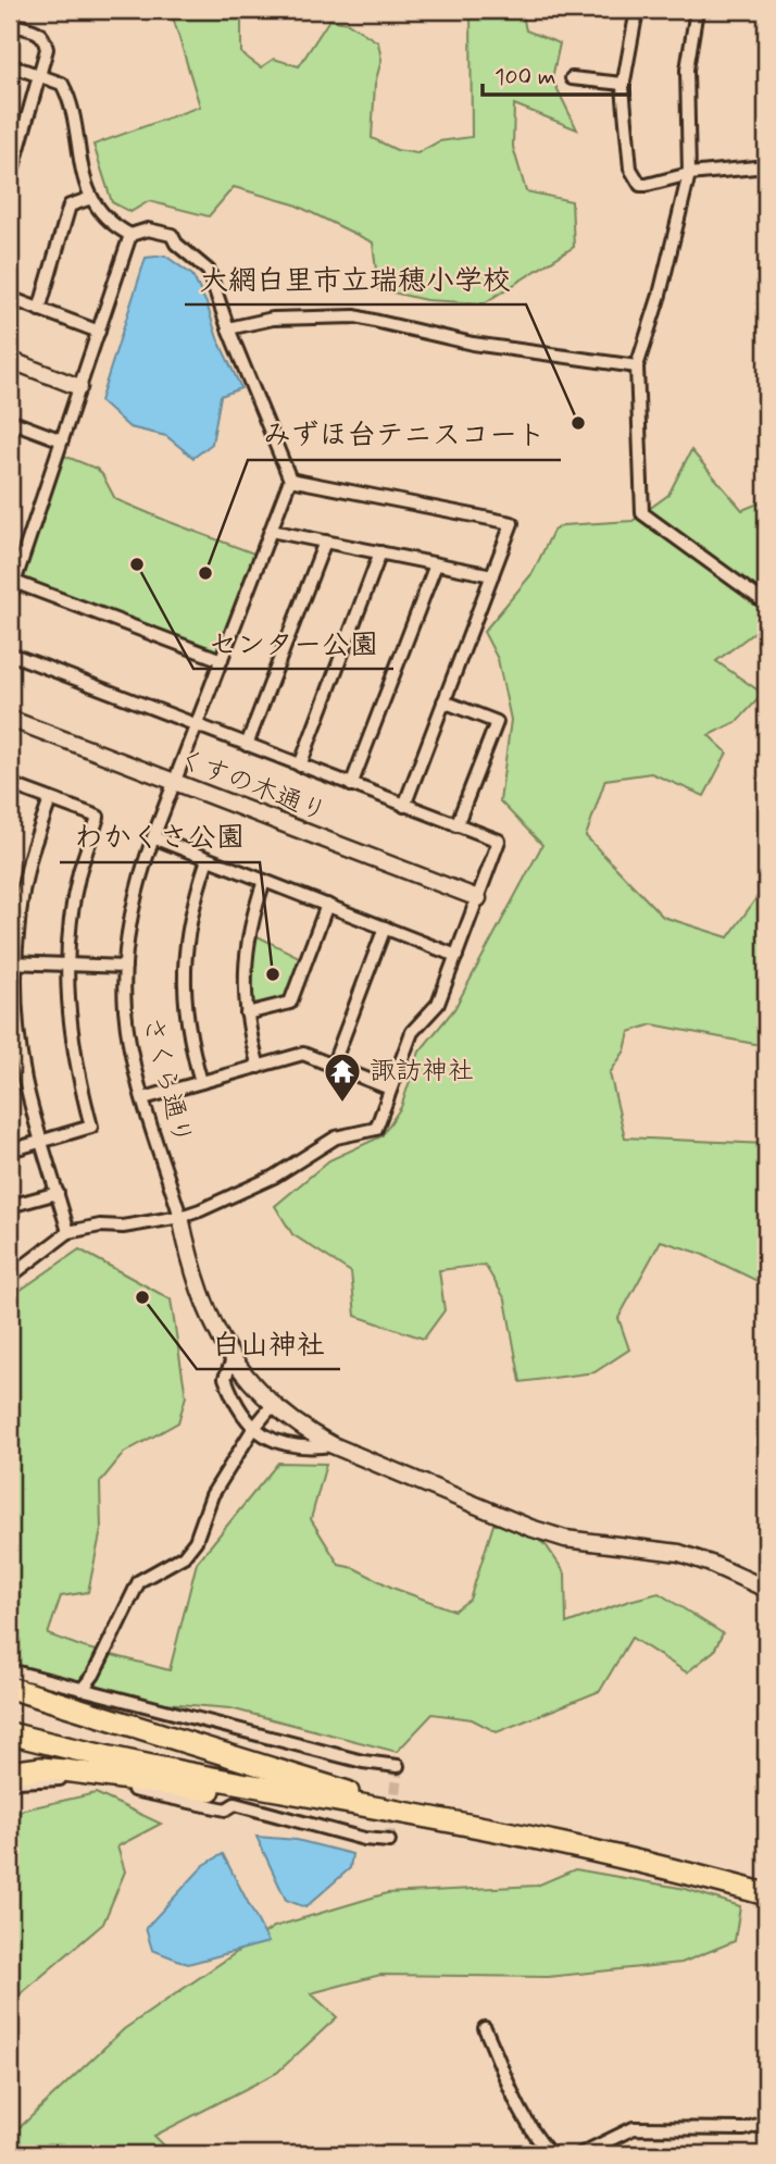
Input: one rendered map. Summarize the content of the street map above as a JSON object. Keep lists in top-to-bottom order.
{
  "streets": {
    "street": ["くすの木通り", "さくら通り"]
  },
  "crossings": [
    ["くすの木通り", "さくら通り"]
  ],
  "places": {
    "other": [
      "大網白里市立瑞穂小学校",
      "センター公園",
      "みずほ台テニスコート",
      "わかくさ公園",
      "白山神社"
    ],
    "temple": ["諏訪神社"]
  },
  "scale_bar": "100 m"
}
